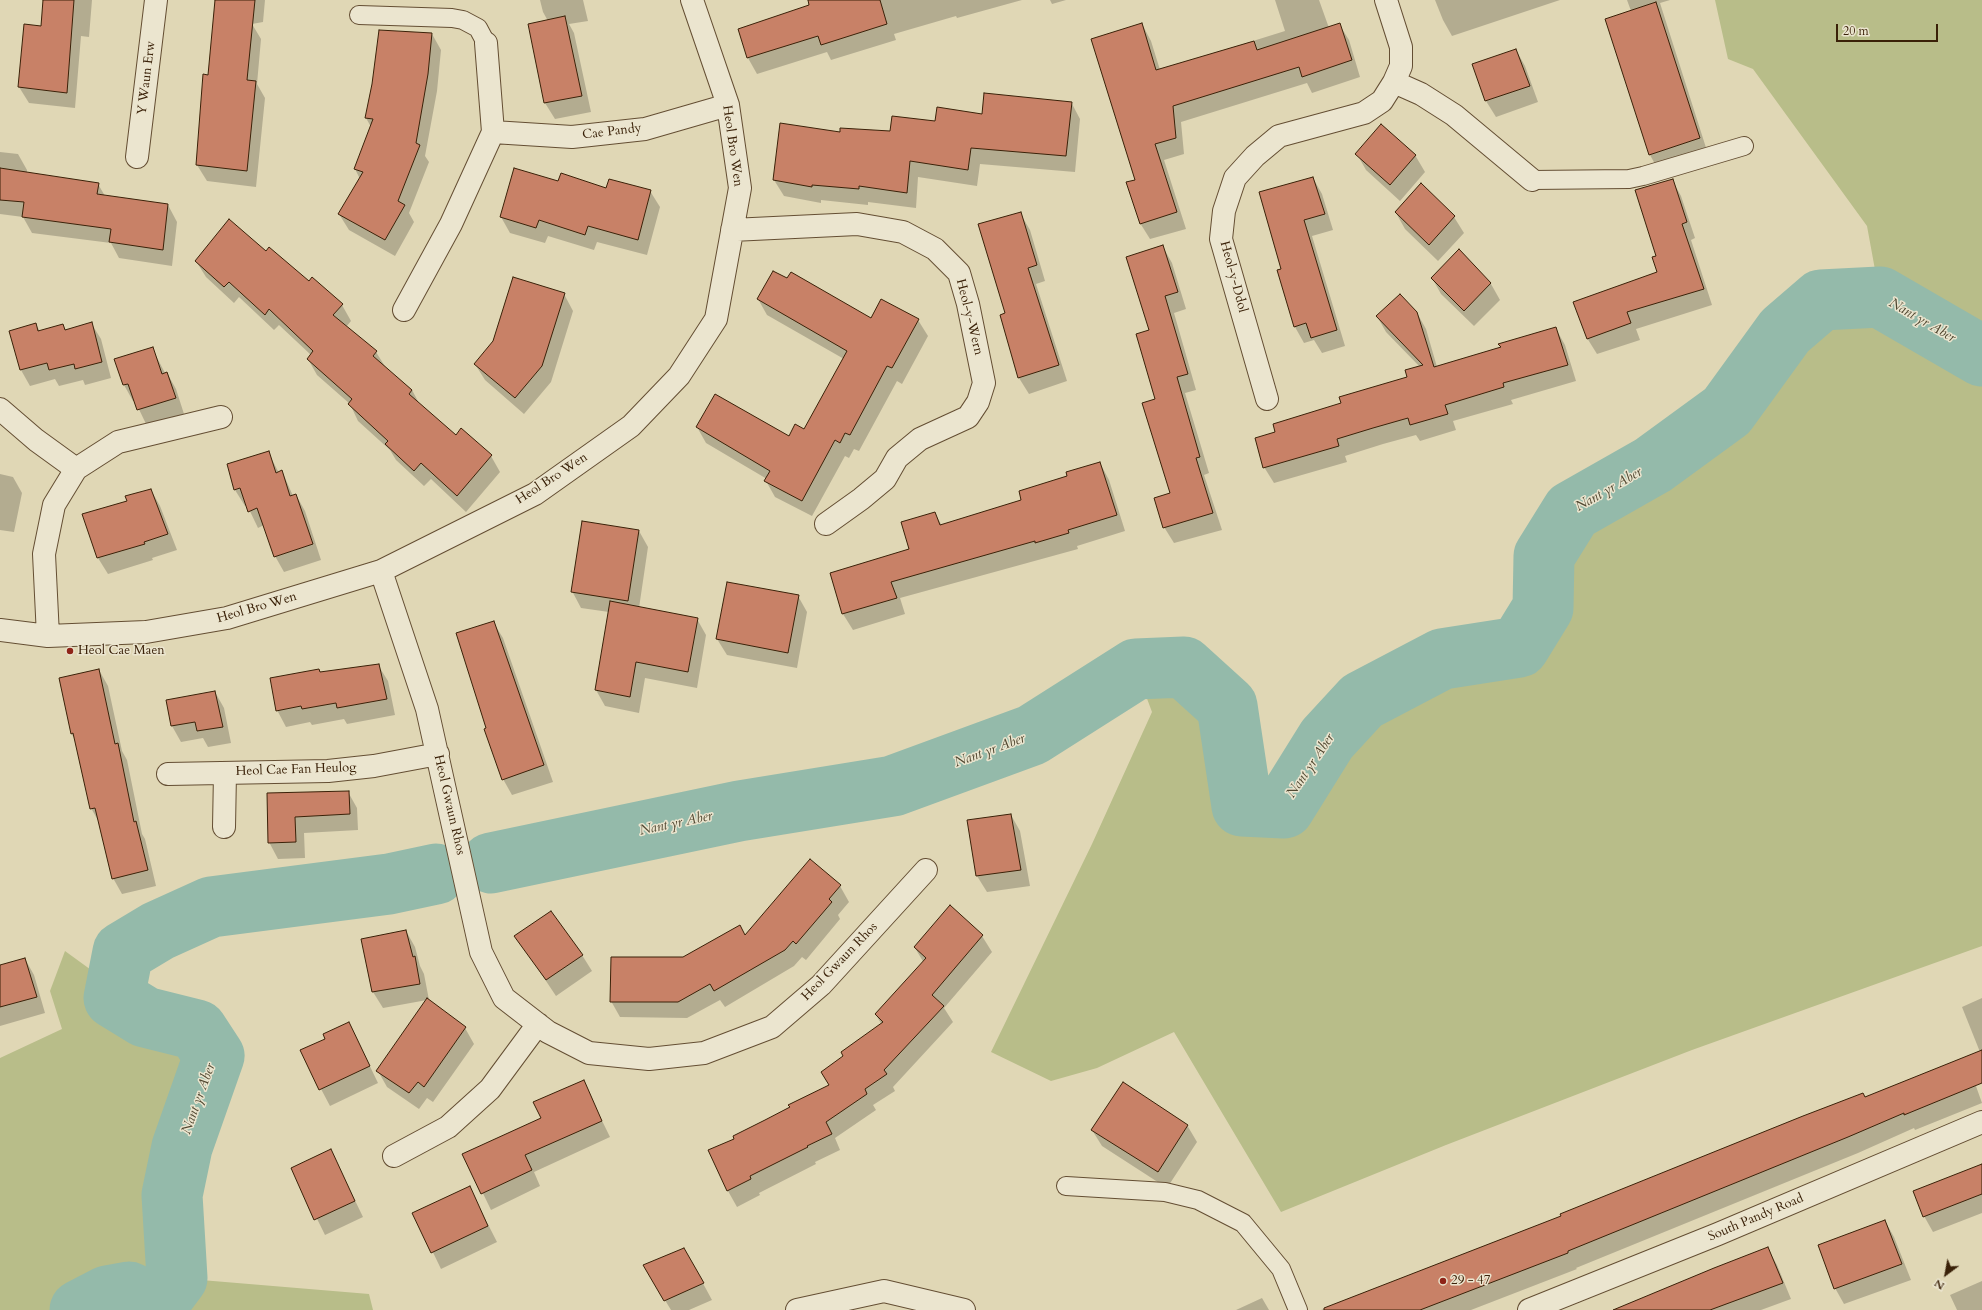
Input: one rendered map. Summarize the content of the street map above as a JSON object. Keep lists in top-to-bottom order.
{
  "streets": {
    "street": [
      "Y Waun Erw",
      "Cae Pandy",
      "Heol Bro Wen",
      "Heol-y-Ddol",
      "Heol-y-Wern",
      "Heol Cae Fan Heulog",
      "Heol Gwaun Rhos",
      "South Pandy Road"
    ]
  },
  "crossings": [
    ["Cae Pandy", "Heol Bro Wen"],
    ["Heol Bro Wen", "Heol-y-Wern"],
    ["Heol Bro Wen", "Heol Gwaun Rhos"],
    ["Heol Cae Fan Heulog", "Heol Gwaun Rhos"]
  ],
  "water": ["Nant yr Aber"],
  "places": ["Heol Cae Maen", "29 - 47"],
  "scale_bar": "20 m",
  "north": "bottom left"
}
